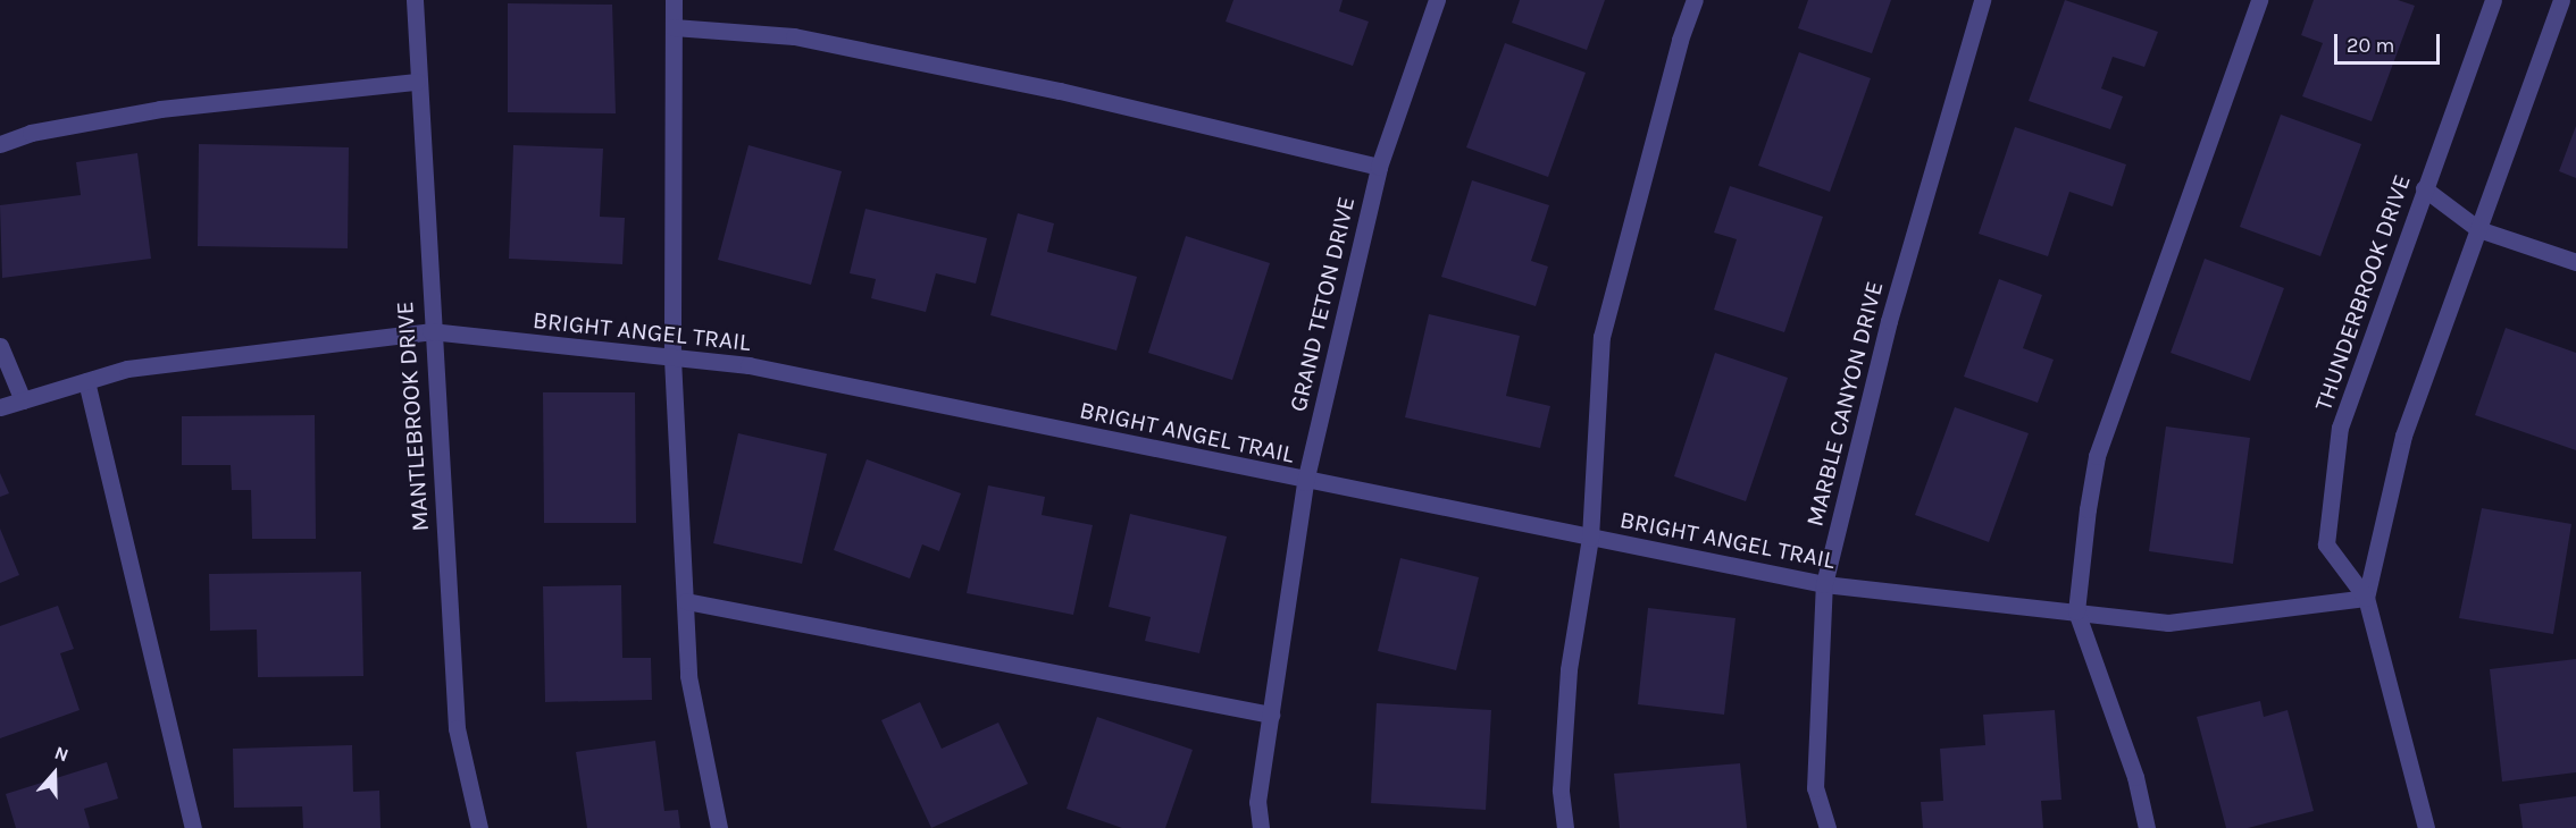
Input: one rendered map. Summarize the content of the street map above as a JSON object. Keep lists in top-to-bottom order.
{
  "streets": {
    "street": [
      "THUNDERBROOK DRIVE",
      "GRAND TETON DRIVE",
      "BRIGHT ANGEL TRAIL",
      "MARBLE CANYON DRIVE",
      "MANTLEBROOK DRIVE"
    ]
  },
  "crossings": [
    ["THUNDERBROOK DRIVE", "BRIGHT ANGEL TRAIL"],
    ["GRAND TETON DRIVE", "BRIGHT ANGEL TRAIL"],
    ["BRIGHT ANGEL TRAIL", "MARBLE CANYON DRIVE"],
    ["BRIGHT ANGEL TRAIL", "MANTLEBROOK DRIVE"]
  ],
  "scale_bar": "20 m",
  "north": "top"
}
